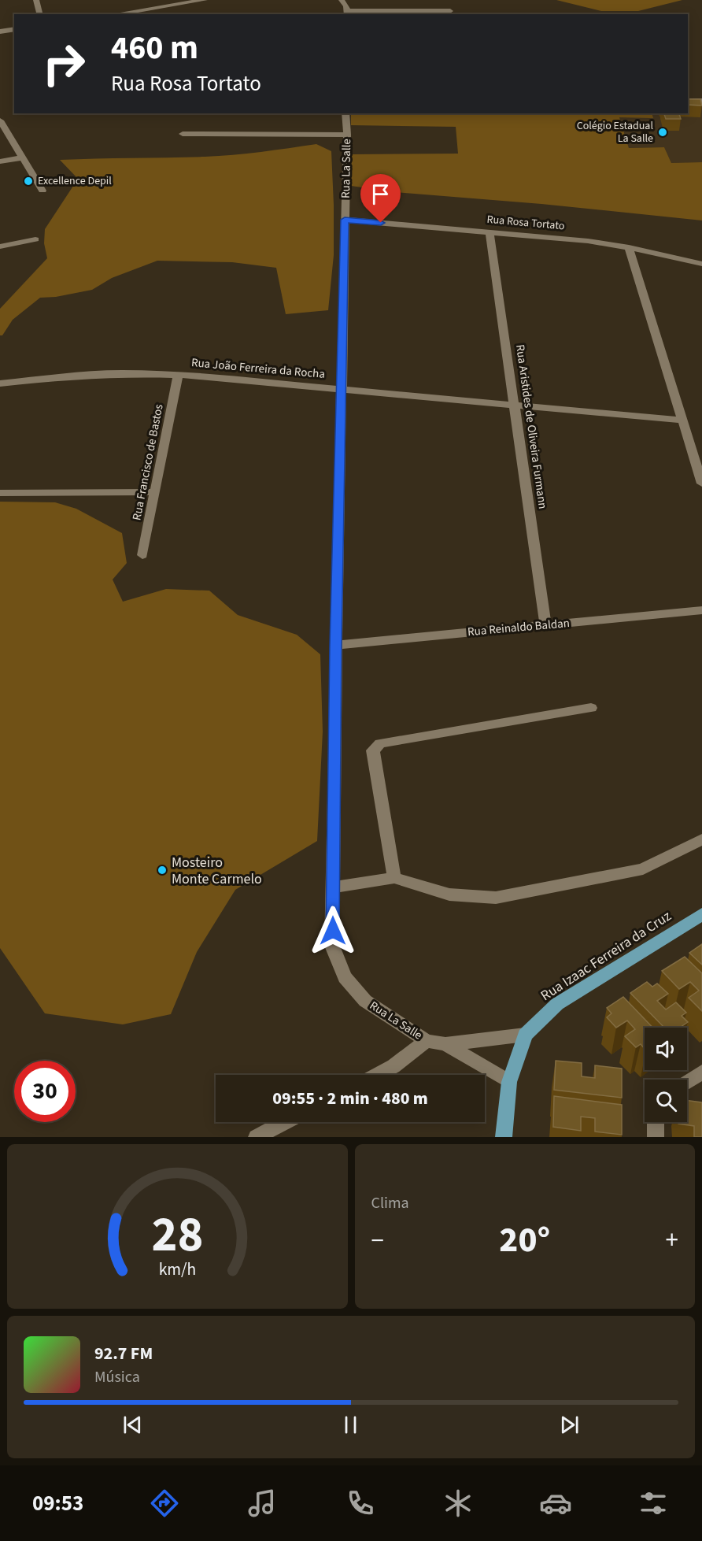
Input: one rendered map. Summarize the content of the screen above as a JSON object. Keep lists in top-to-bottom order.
{
  "streets": {
    "main road": ["Rua Izaac Ferreira da Cruz"],
    "street": [
      "Rua La Salle",
      "Rua Rosa Tortato",
      "Rua João Ferreira da Rocha",
      "Rua Aristides de Oliveira Furmann",
      "Rua Francisco de Bastos",
      "Rua Reinaldo Baldan"
    ]
  },
  "crossings": [
    ["Rua La Salle", "Rua Rosa Tortato"],
    ["Rua La Salle", "Rua João Ferreira da Rocha"],
    ["Rua La Salle", "Rua Reinaldo Baldan"],
    ["Rua La Salle", "Rua Izaac Ferreira da Cruz"],
    ["Rua Rosa Tortato", "Rua Aristides de Oliveira Furmann"],
    ["Rua João Ferreira da Rocha", "Rua Aristides de Oliveira Furmann"],
    ["Rua João Ferreira da Rocha", "Rua Francisco de Bastos"],
    ["Rua Aristides de Oliveira Furmann", "Rua Reinaldo Baldan"]
  ],
  "places": ["Colégio Estadual La Salle", "Excellence Depil", "Mosteiro Monte Carmelo"],
  "page": {
    "turn": ["460 m", "Rua Rosa Tortato"],
    "limit": "30",
    "trip": "09:55 · 2 min · 480 m",
    "tile": "Clima",
    "heat": ["−", "20°", "+"],
    "song": ["92.7 FM", "Música"],
    "tabs": "09:53",
    "gauge": ["28", "km/h"]
  }
}
